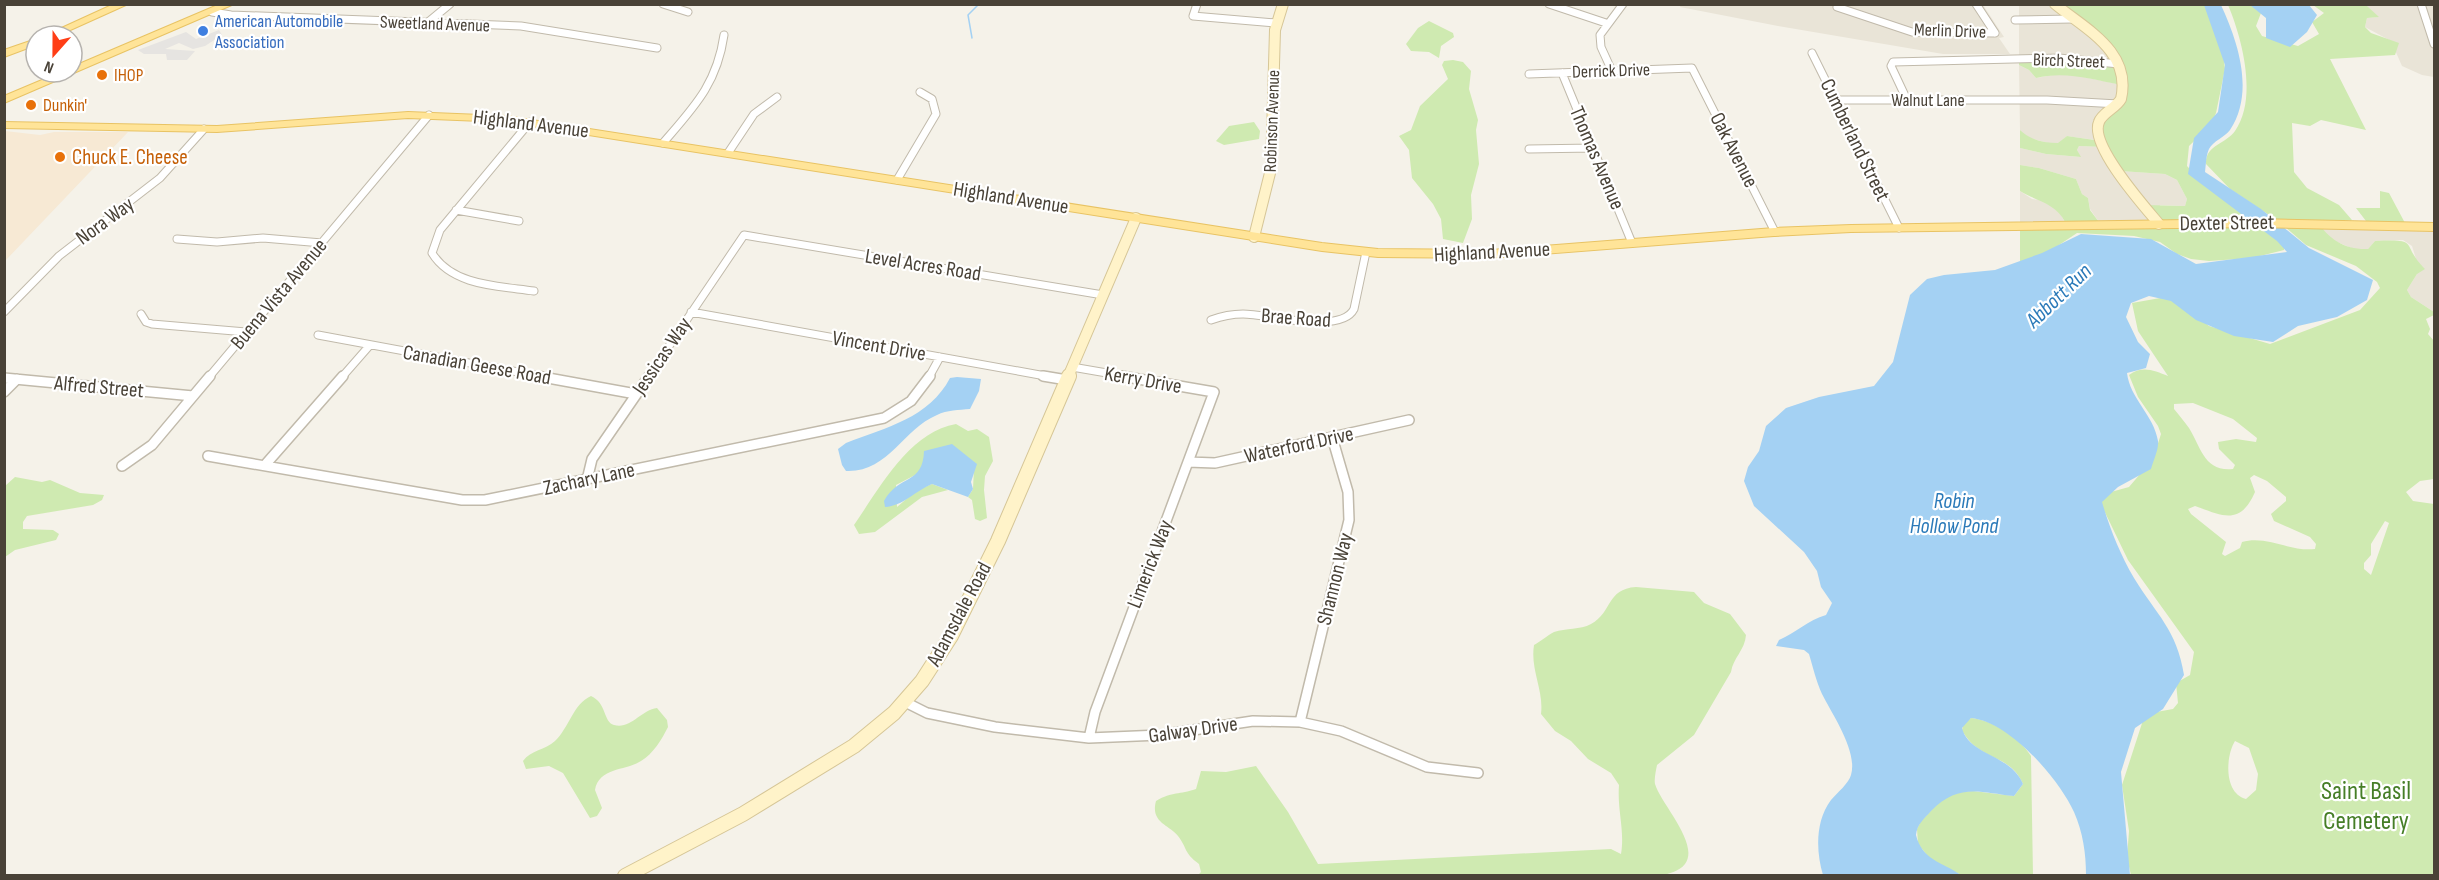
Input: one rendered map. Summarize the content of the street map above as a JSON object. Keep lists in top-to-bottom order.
{
  "streets": {
    "main road": ["Highland Avenue", "Dexter Street"],
    "street": [
      "Sweetland Avenue",
      "Merlin Drive",
      "Birch Street",
      "Derrick Drive",
      "Walnut Lane",
      "Robinson Avenue",
      "Cumberland Street",
      "Oak Avenue",
      "Thomas Avenue",
      "Nora Way",
      "Level Acres Road",
      "Buena Vista Avenue",
      "Brae Road",
      "Vincent Drive",
      "Jessicas Way",
      "Canadian Geese Road",
      "Kerry Drive",
      "Alfred Street",
      "Waterford Drive",
      "Zachary Lane",
      "Limerick Way",
      "Shannon Way",
      "Adamsdale Road",
      "Galway Drive"
    ]
  },
  "crossings": [
    ["Birch Street", "Walnut Lane"],
    ["Derrick Drive", "Oak Avenue"],
    ["Derrick Drive", "Thomas Avenue"],
    ["Walnut Lane", "Cumberland Street"],
    ["Robinson Avenue", "Highland Avenue"],
    ["Highland Avenue", "Cumberland Street"],
    ["Highland Avenue", "Oak Avenue"],
    ["Highland Avenue", "Thomas Avenue"],
    ["Highland Avenue", "Nora Way"],
    ["Highland Avenue", "Dexter Street"],
    ["Highland Avenue", "Buena Vista Avenue"],
    ["Highland Avenue", "Brae Road"],
    ["Highland Avenue", "Adamsdale Road"],
    ["Level Acres Road", "Jessicas Way"],
    ["Level Acres Road", "Adamsdale Road"],
    ["Buena Vista Avenue", "Alfred Street"],
    ["Vincent Drive", "Jessicas Way"],
    ["Vincent Drive", "Kerry Drive"],
    ["Vincent Drive", "Zachary Lane"],
    ["Vincent Drive", "Adamsdale Road"],
    ["Jessicas Way", "Canadian Geese Road"],
    ["Jessicas Way", "Zachary Lane"],
    ["Kerry Drive", "Limerick Way"],
    ["Kerry Drive", "Adamsdale Road"],
    ["Waterford Drive", "Limerick Way"],
    ["Waterford Drive", "Shannon Way"],
    ["Limerick Way", "Galway Drive"],
    ["Shannon Way", "Galway Drive"],
    ["Adamsdale Road", "Galway Drive"]
  ],
  "water": ["Abbott Run", "Robin Hollow Pond"],
  "parks": ["Saint Basil Cemetery"],
  "places": [
    "American Automobile Association",
    "IHOP",
    "Dunkin'",
    "Chuck E. Cheese"
  ],
  "north": "bottom"
}
